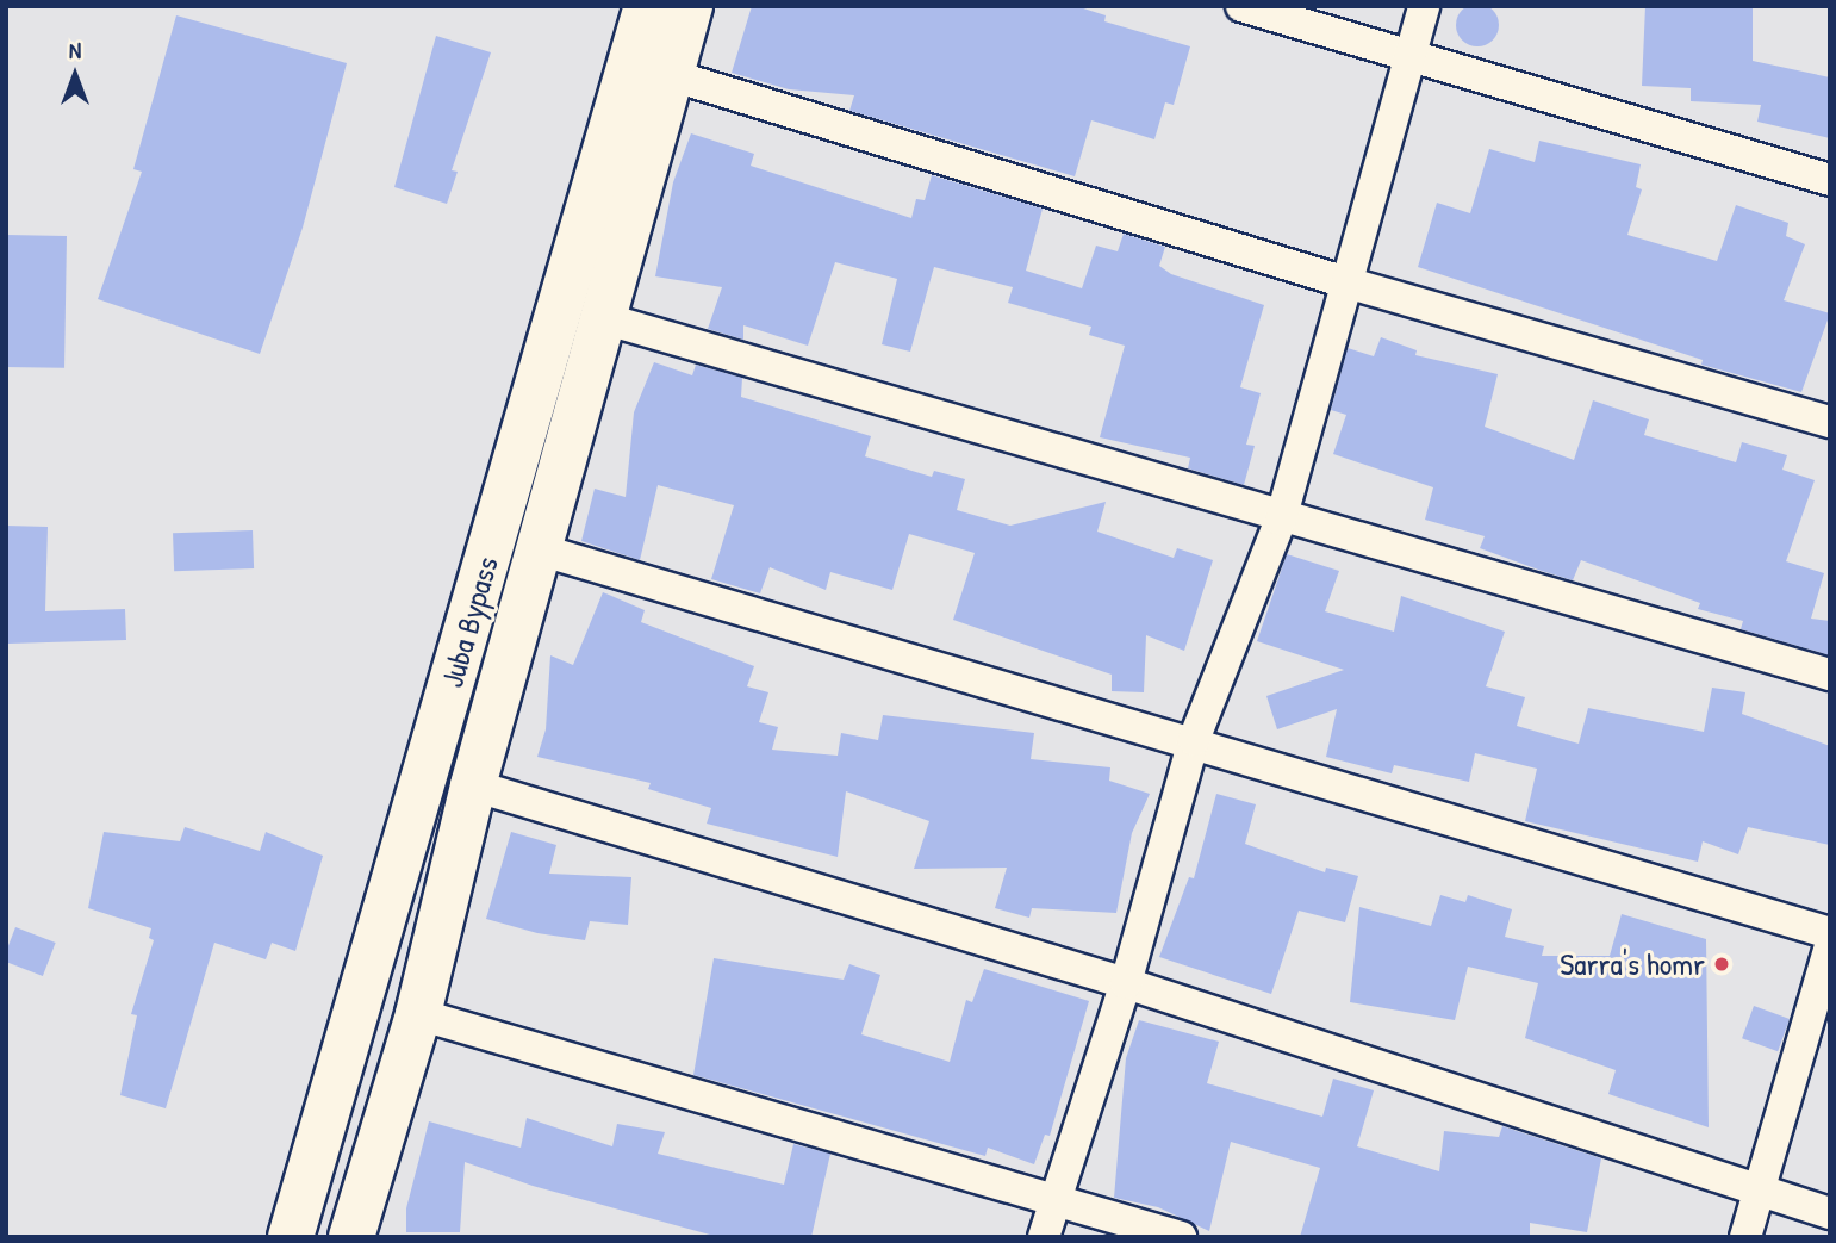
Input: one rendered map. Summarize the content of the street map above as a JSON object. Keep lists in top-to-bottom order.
{
  "streets": {
    "main road": ["Juba Bypass"]
  },
  "places": ["Sarra's homr"],
  "north": "top"
}
